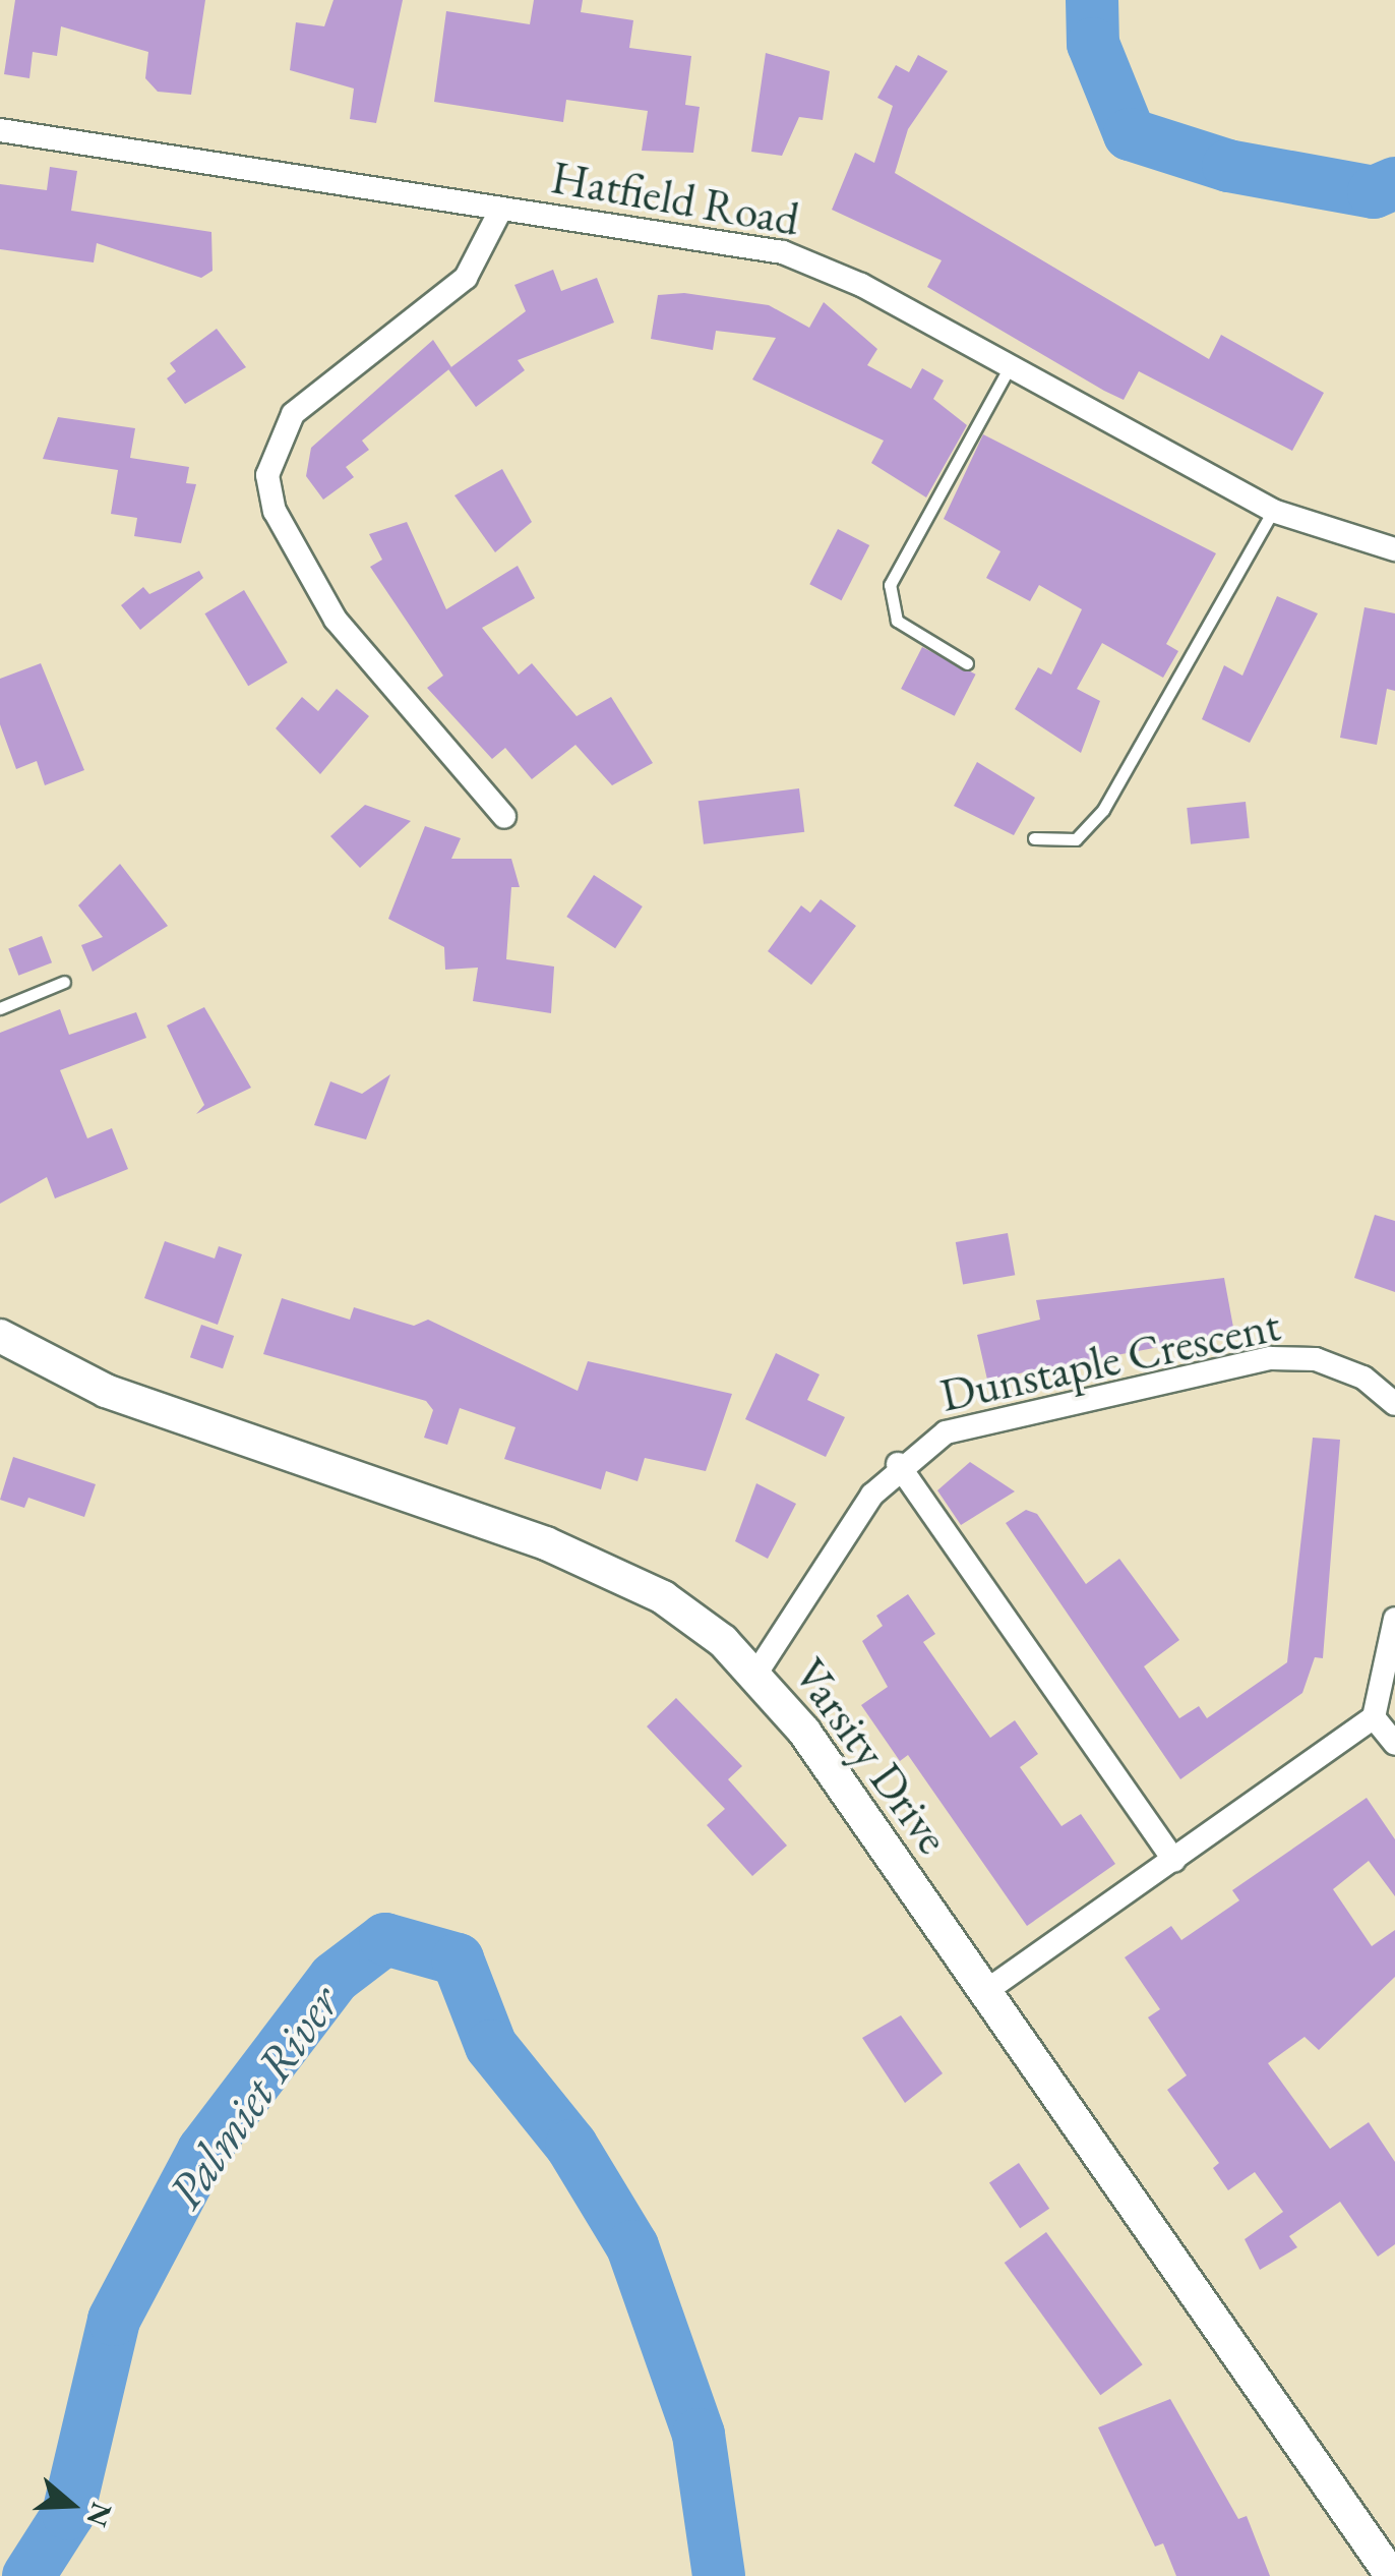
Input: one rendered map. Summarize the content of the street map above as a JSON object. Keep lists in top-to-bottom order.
{
  "streets": {
    "street": ["Hatfield Road", "Dunstaple Crescent", "Varsity Drive"]
  },
  "crossings": [
    ["Dunstaple Crescent", "Varsity Drive"]
  ],
  "water": ["Palmiet River"],
  "north": "right"
}
